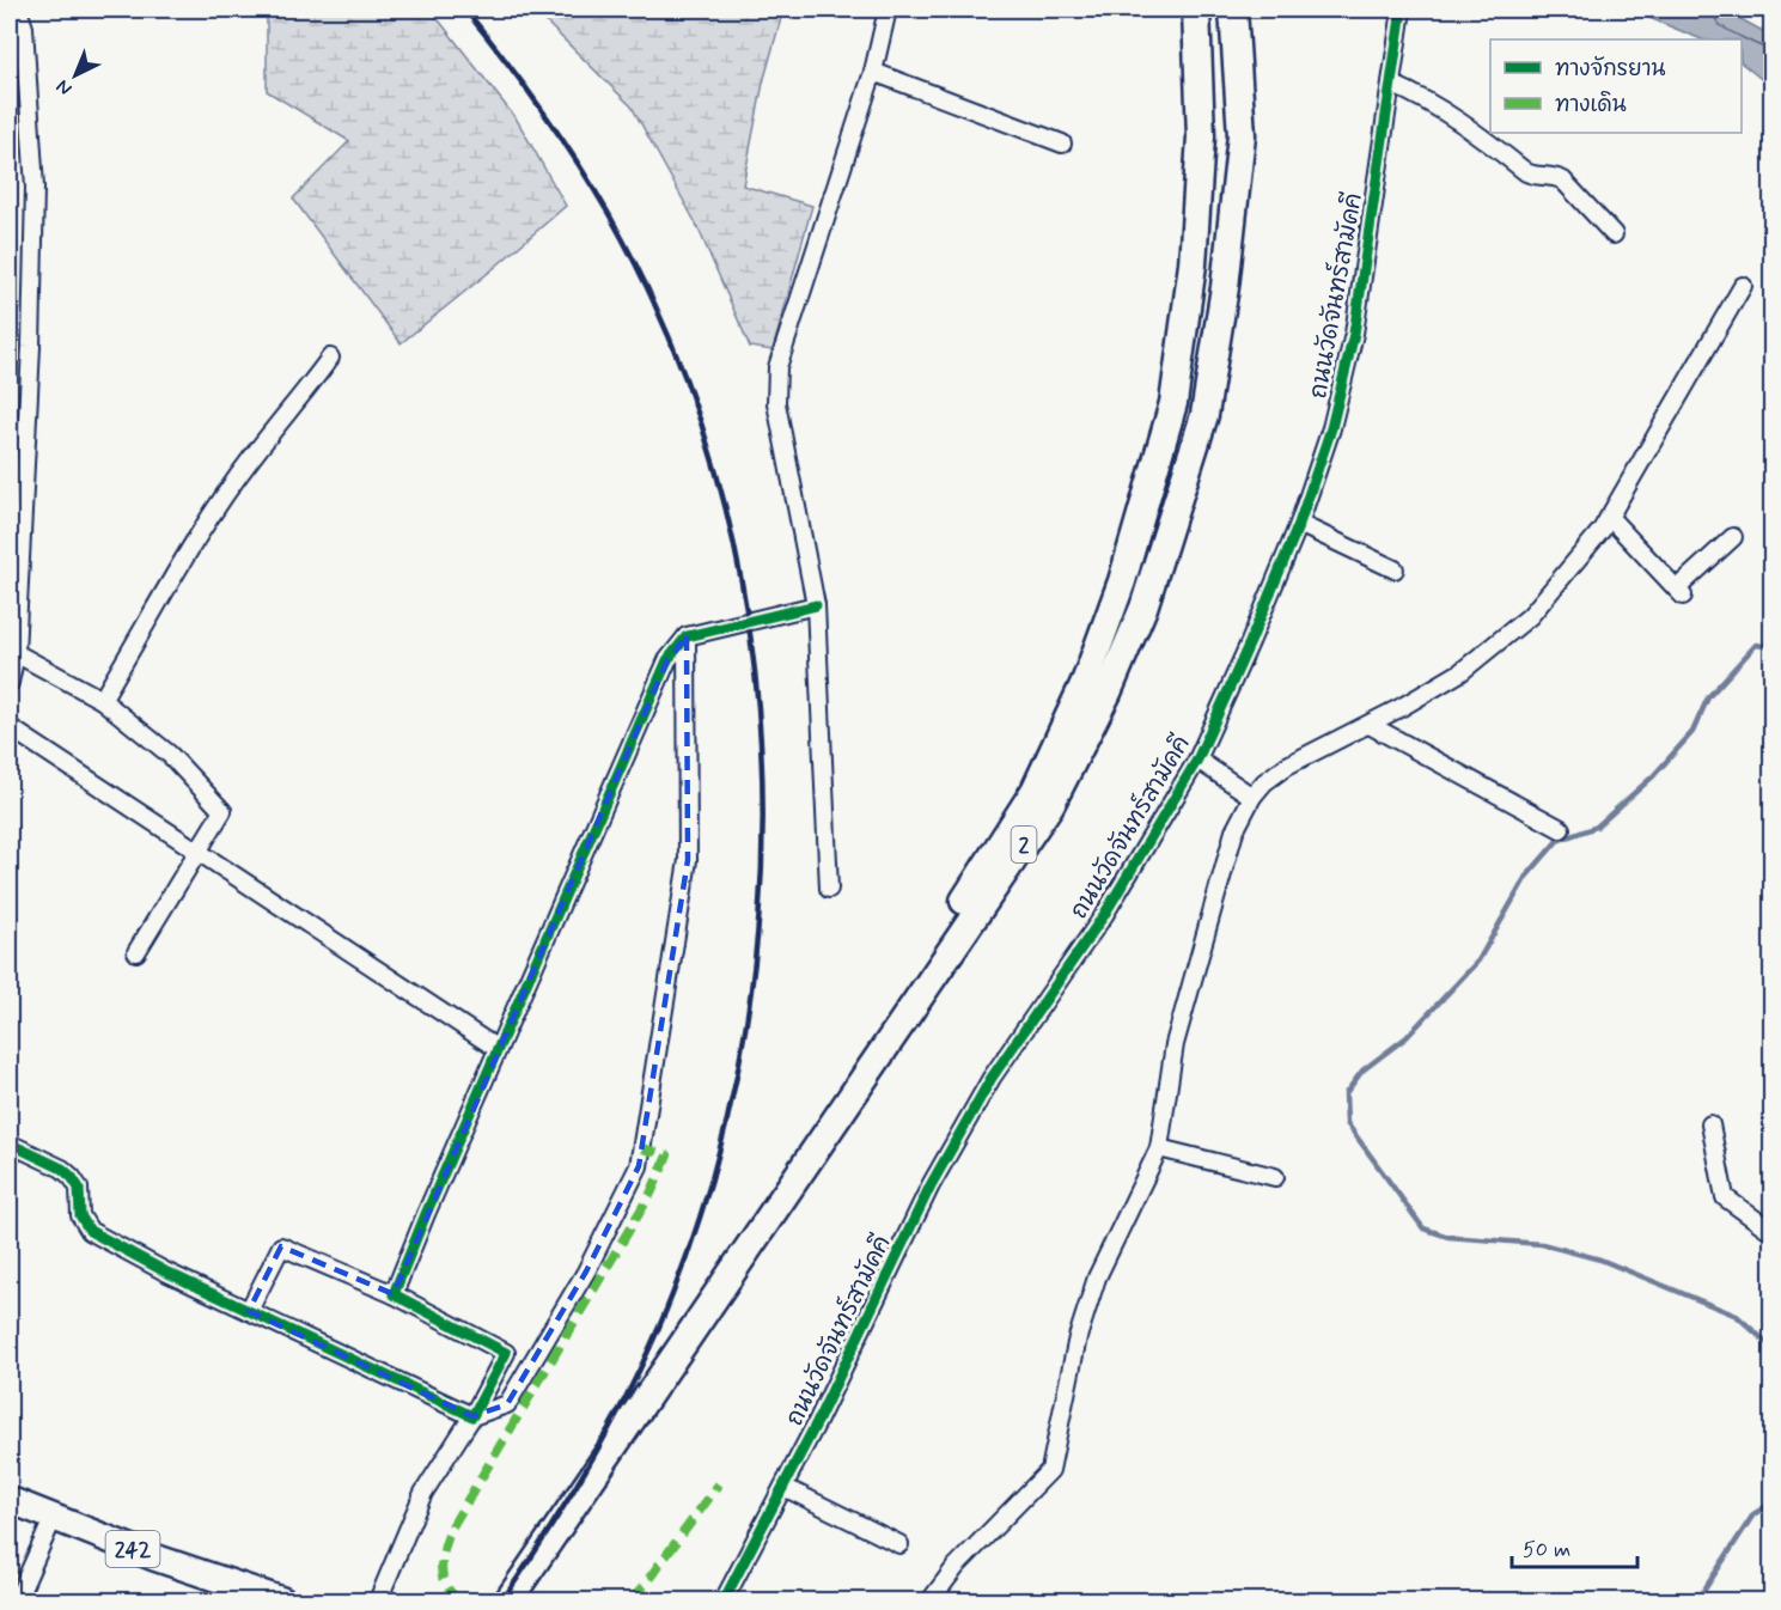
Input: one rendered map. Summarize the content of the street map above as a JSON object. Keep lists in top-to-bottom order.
{
  "streets": {
    "highway": ["2"],
    "main road": ["242"],
    "street": ["ถนนวัดจันทร์สามัคคี"]
  },
  "legend": ["ทางจักรยาน", "ทางเดิน"],
  "scale_bar": "50 m",
  "north": "bottom left"
}
